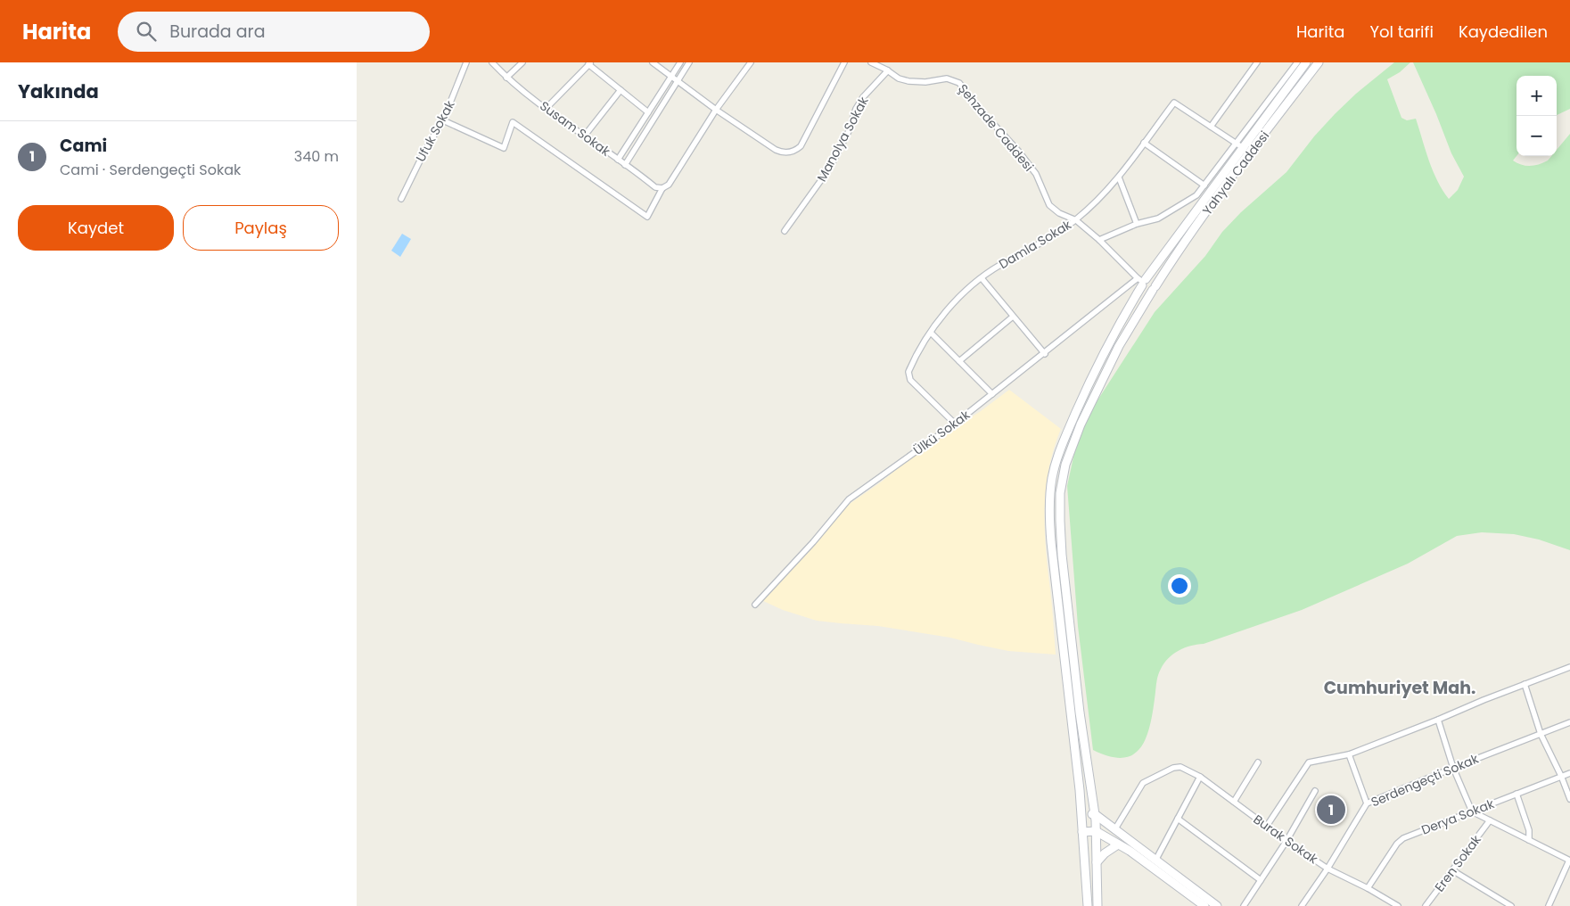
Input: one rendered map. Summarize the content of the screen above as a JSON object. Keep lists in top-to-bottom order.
{
  "streets": {
    "main road": ["Yahyalı Caddesi"],
    "street": [
      "Şehzade Caddesi",
      "Susam Sokak",
      "Ufuk Sokak",
      "Manolya Sokak",
      "Damla Sokak",
      "Ülkü Sokak",
      "Serdengeçti Sokak",
      "Derya Sokak",
      "Burak Sokak",
      "Eren Sokak"
    ]
  },
  "crossings": [
    ["Şehzade Caddesi", "Manolya Sokak"],
    ["Şehzade Caddesi", "Yahyalı Caddesi"],
    ["Şehzade Caddesi", "Damla Sokak"],
    ["Şehzade Caddesi", "Ülkü Sokak"],
    ["Yahyalı Caddesi", "Damla Sokak"],
    ["Yahyalı Caddesi", "Ülkü Sokak"],
    ["Damla Sokak", "Ülkü Sokak"],
    ["Serdengeçti Sokak", "Burak Sokak"],
    ["Derya Sokak", "Burak Sokak"]
  ],
  "districts": ["Cumhuriyet Mah."],
  "page": {
    "header": "Harita",
    "search": "Burada ara",
    "nav": ["Harita", "Yol tarifi", "Kaydedilen"],
    "heading": "Yakında",
    "map_buttons": ["+", "−"],
    "list": [
      {
        "mark": "1",
        "name": "Cami",
        "note": "Cami · Serdengeçti Sokak",
        "value": "340 m"
      }
    ],
    "buttons": ["Kaydet", "Paylaş"],
    "pins": "1"
  }
}
